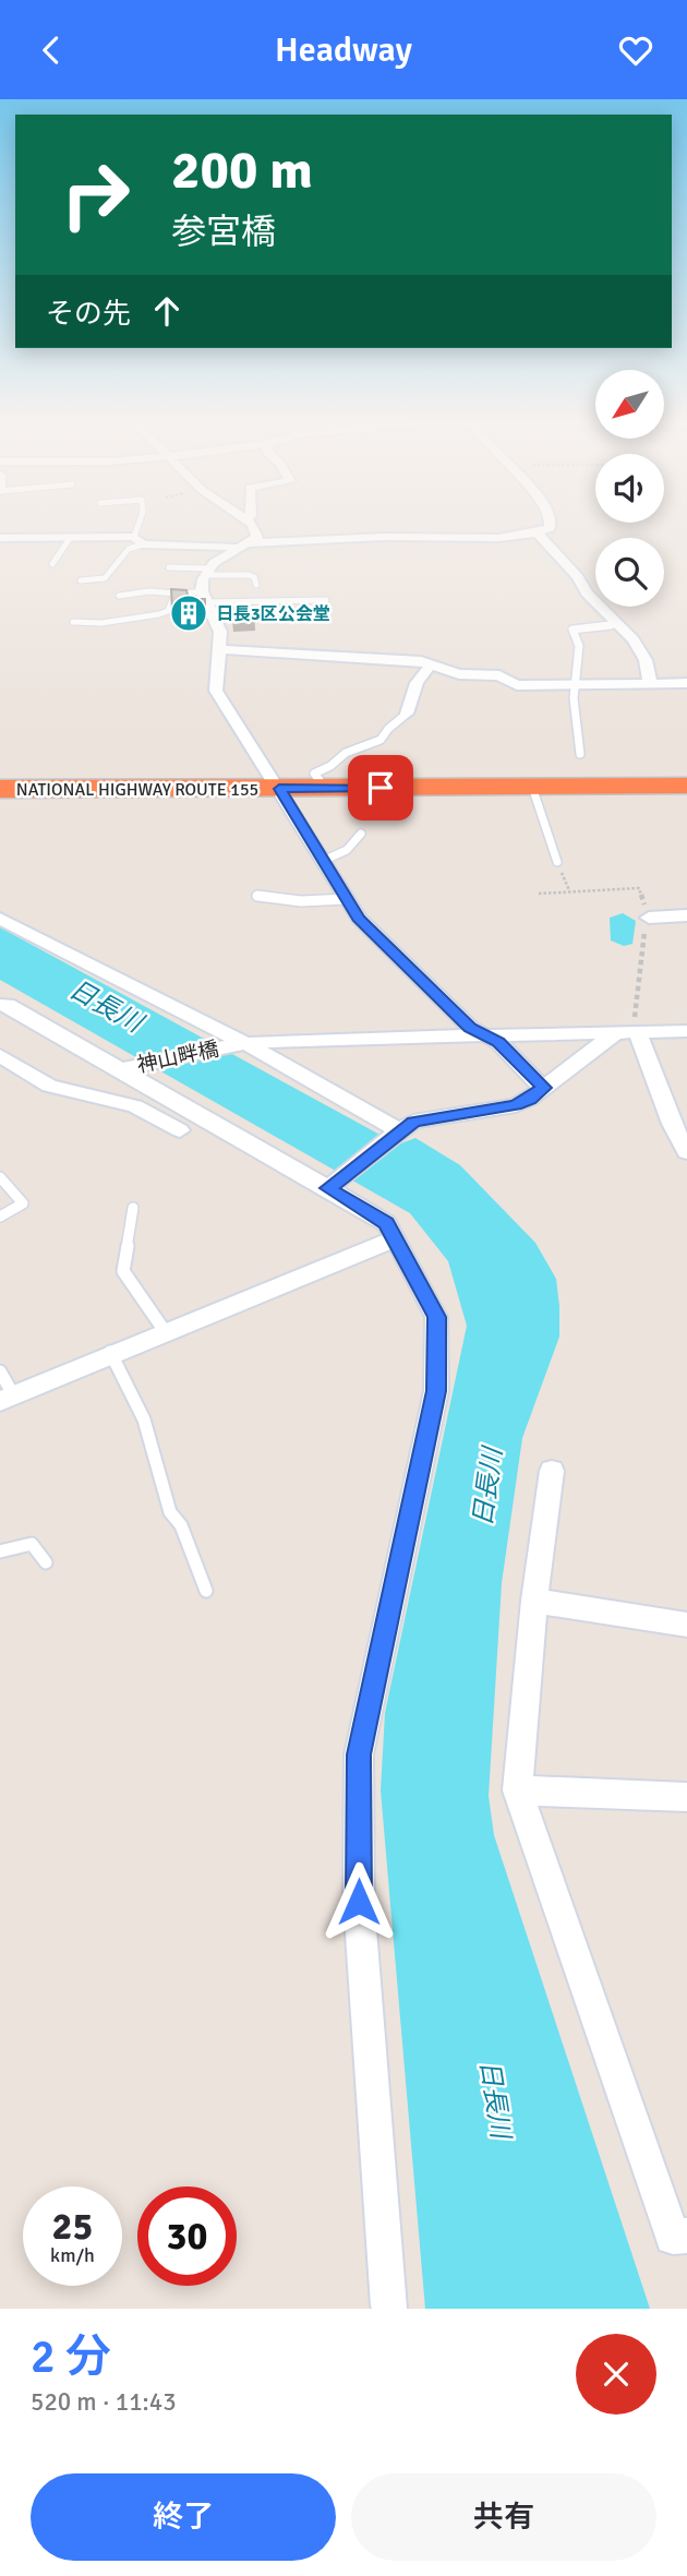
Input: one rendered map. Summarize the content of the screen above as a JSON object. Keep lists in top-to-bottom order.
{
  "streets": {
    "highway": ["NATIONAL HIGHWAY ROUTE 155"],
    "street": ["神山畔橋"]
  },
  "water": ["日長川"],
  "places": {
    "building": ["日長3区公会堂"]
  },
  "north": "bottom left",
  "page": {
    "header": "Headway",
    "turn": ["200 m", "参宮橋"],
    "then": "その先",
    "speed": "25 km/h",
    "limit": "30",
    "heading": ["2 分", "520 m · 11:43"],
    "buttons": ["終了", "共有"]
  }
}
